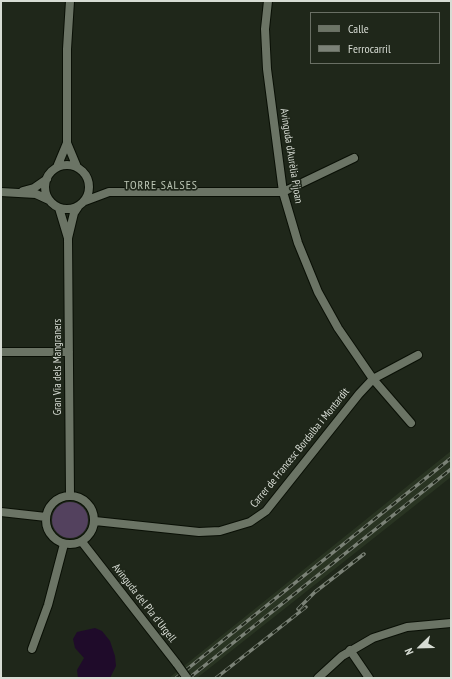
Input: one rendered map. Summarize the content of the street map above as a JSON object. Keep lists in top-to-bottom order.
{
  "streets": {
    "street": [
      "Avinguda d'Aurèlia Pijoan",
      "Gran Via dels Mangraners",
      "Carrer de Francesc Bordalba i Montardit",
      "Avinguda del Pla d'Urgell"
    ]
  },
  "crossings": [
    ["Avinguda d'Aurèlia Pijoan", "Carrer de Francesc Bordalba i Montardit"],
    ["Gran Via dels Mangraners", "Carrer de Francesc Bordalba i Montardit"],
    ["Gran Via dels Mangraners", "Avinguda del Pla d'Urgell"],
    ["Carrer de Francesc Bordalba i Montardit", "Avinguda del Pla d'Urgell"]
  ],
  "districts": ["TORRE SALSES"],
  "legend": ["Calle", "Ferrocarril"],
  "north": "bottom left"
}
